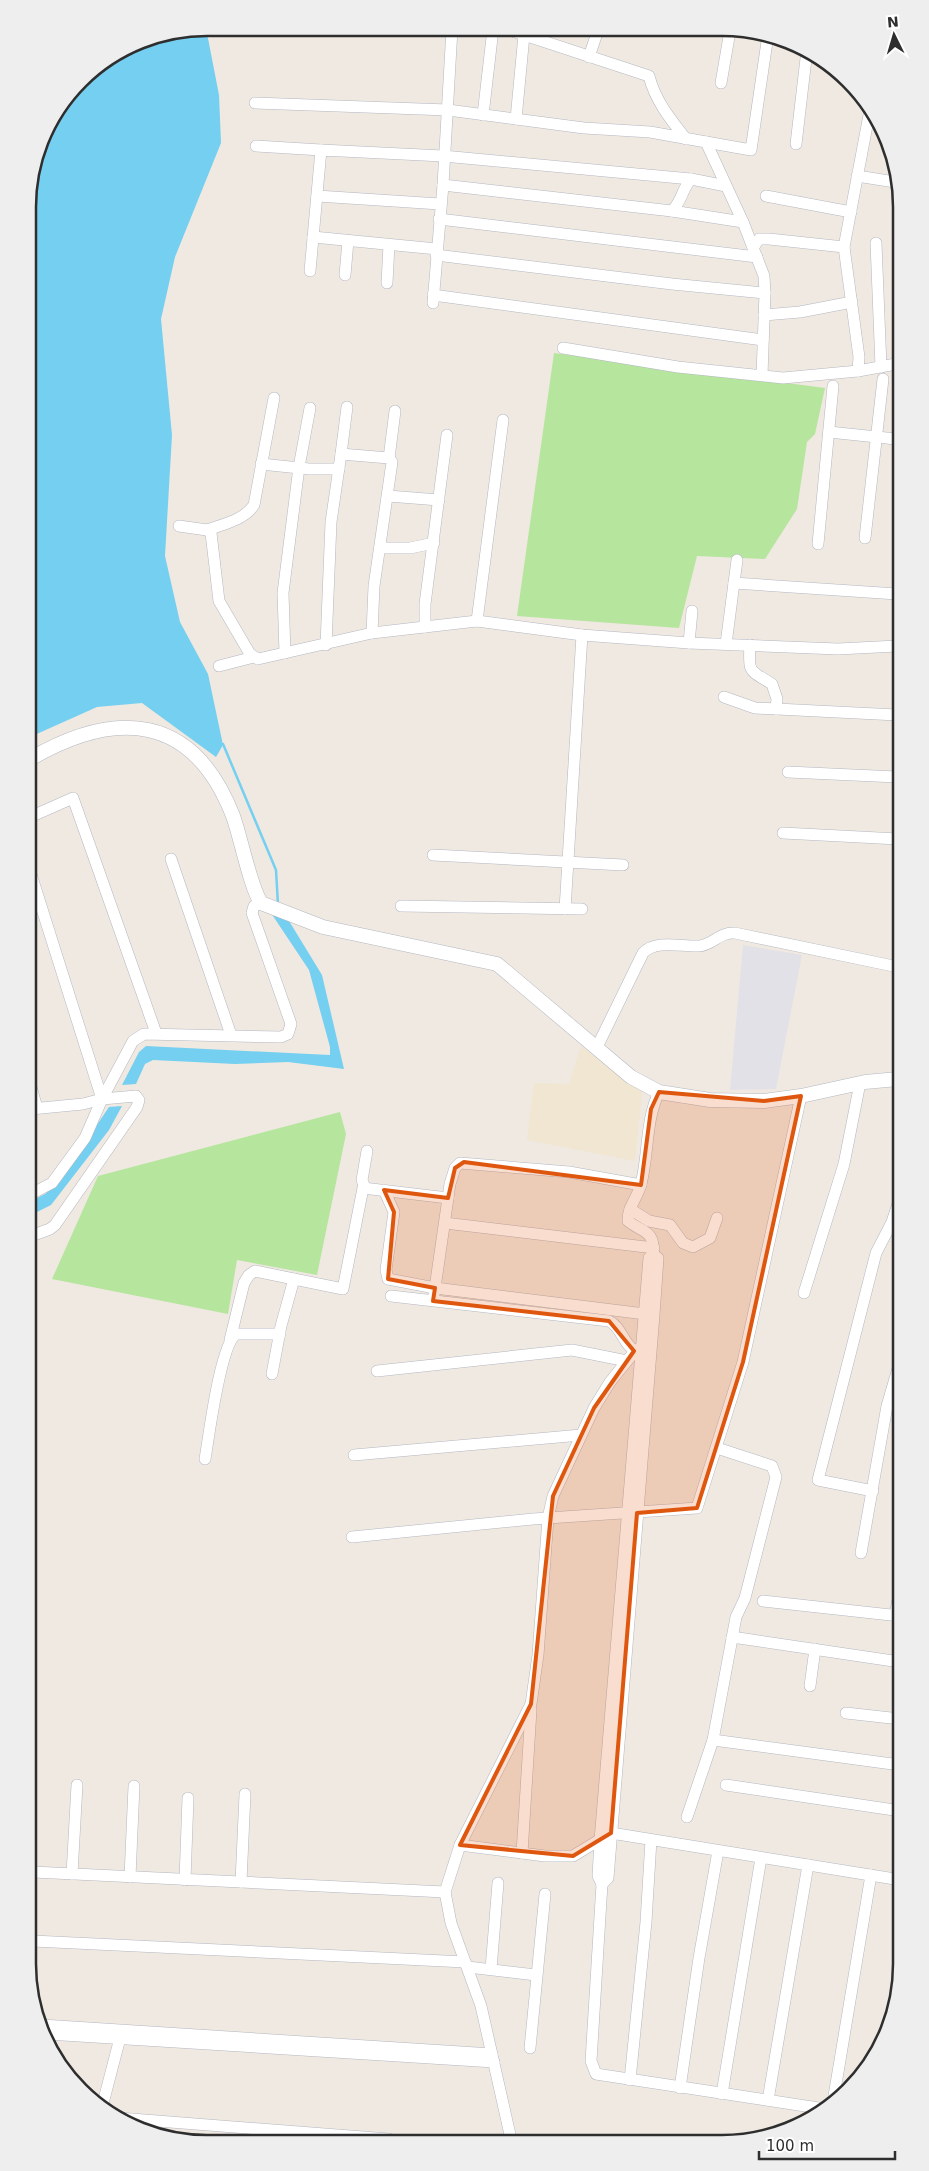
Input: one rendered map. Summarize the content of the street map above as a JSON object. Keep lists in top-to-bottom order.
{
  "scale_bar": "100 m",
  "north": "top"
}
